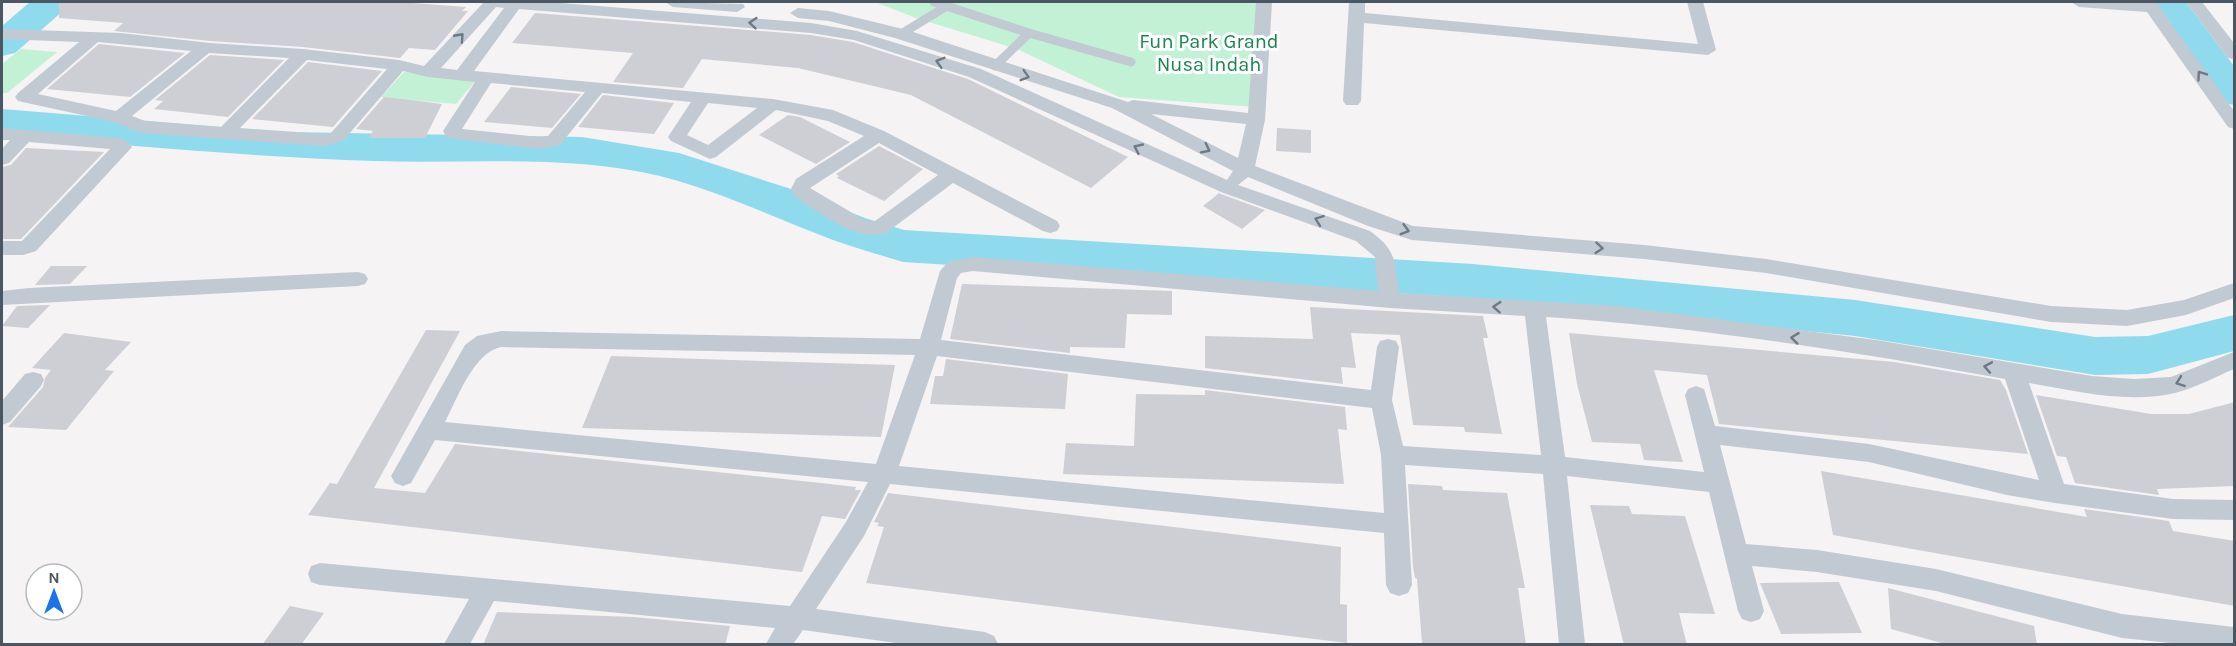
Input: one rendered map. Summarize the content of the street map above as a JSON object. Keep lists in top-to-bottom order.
{
  "parks": ["Fun Park Grand Nusa Indah"],
  "north": "top"
}
